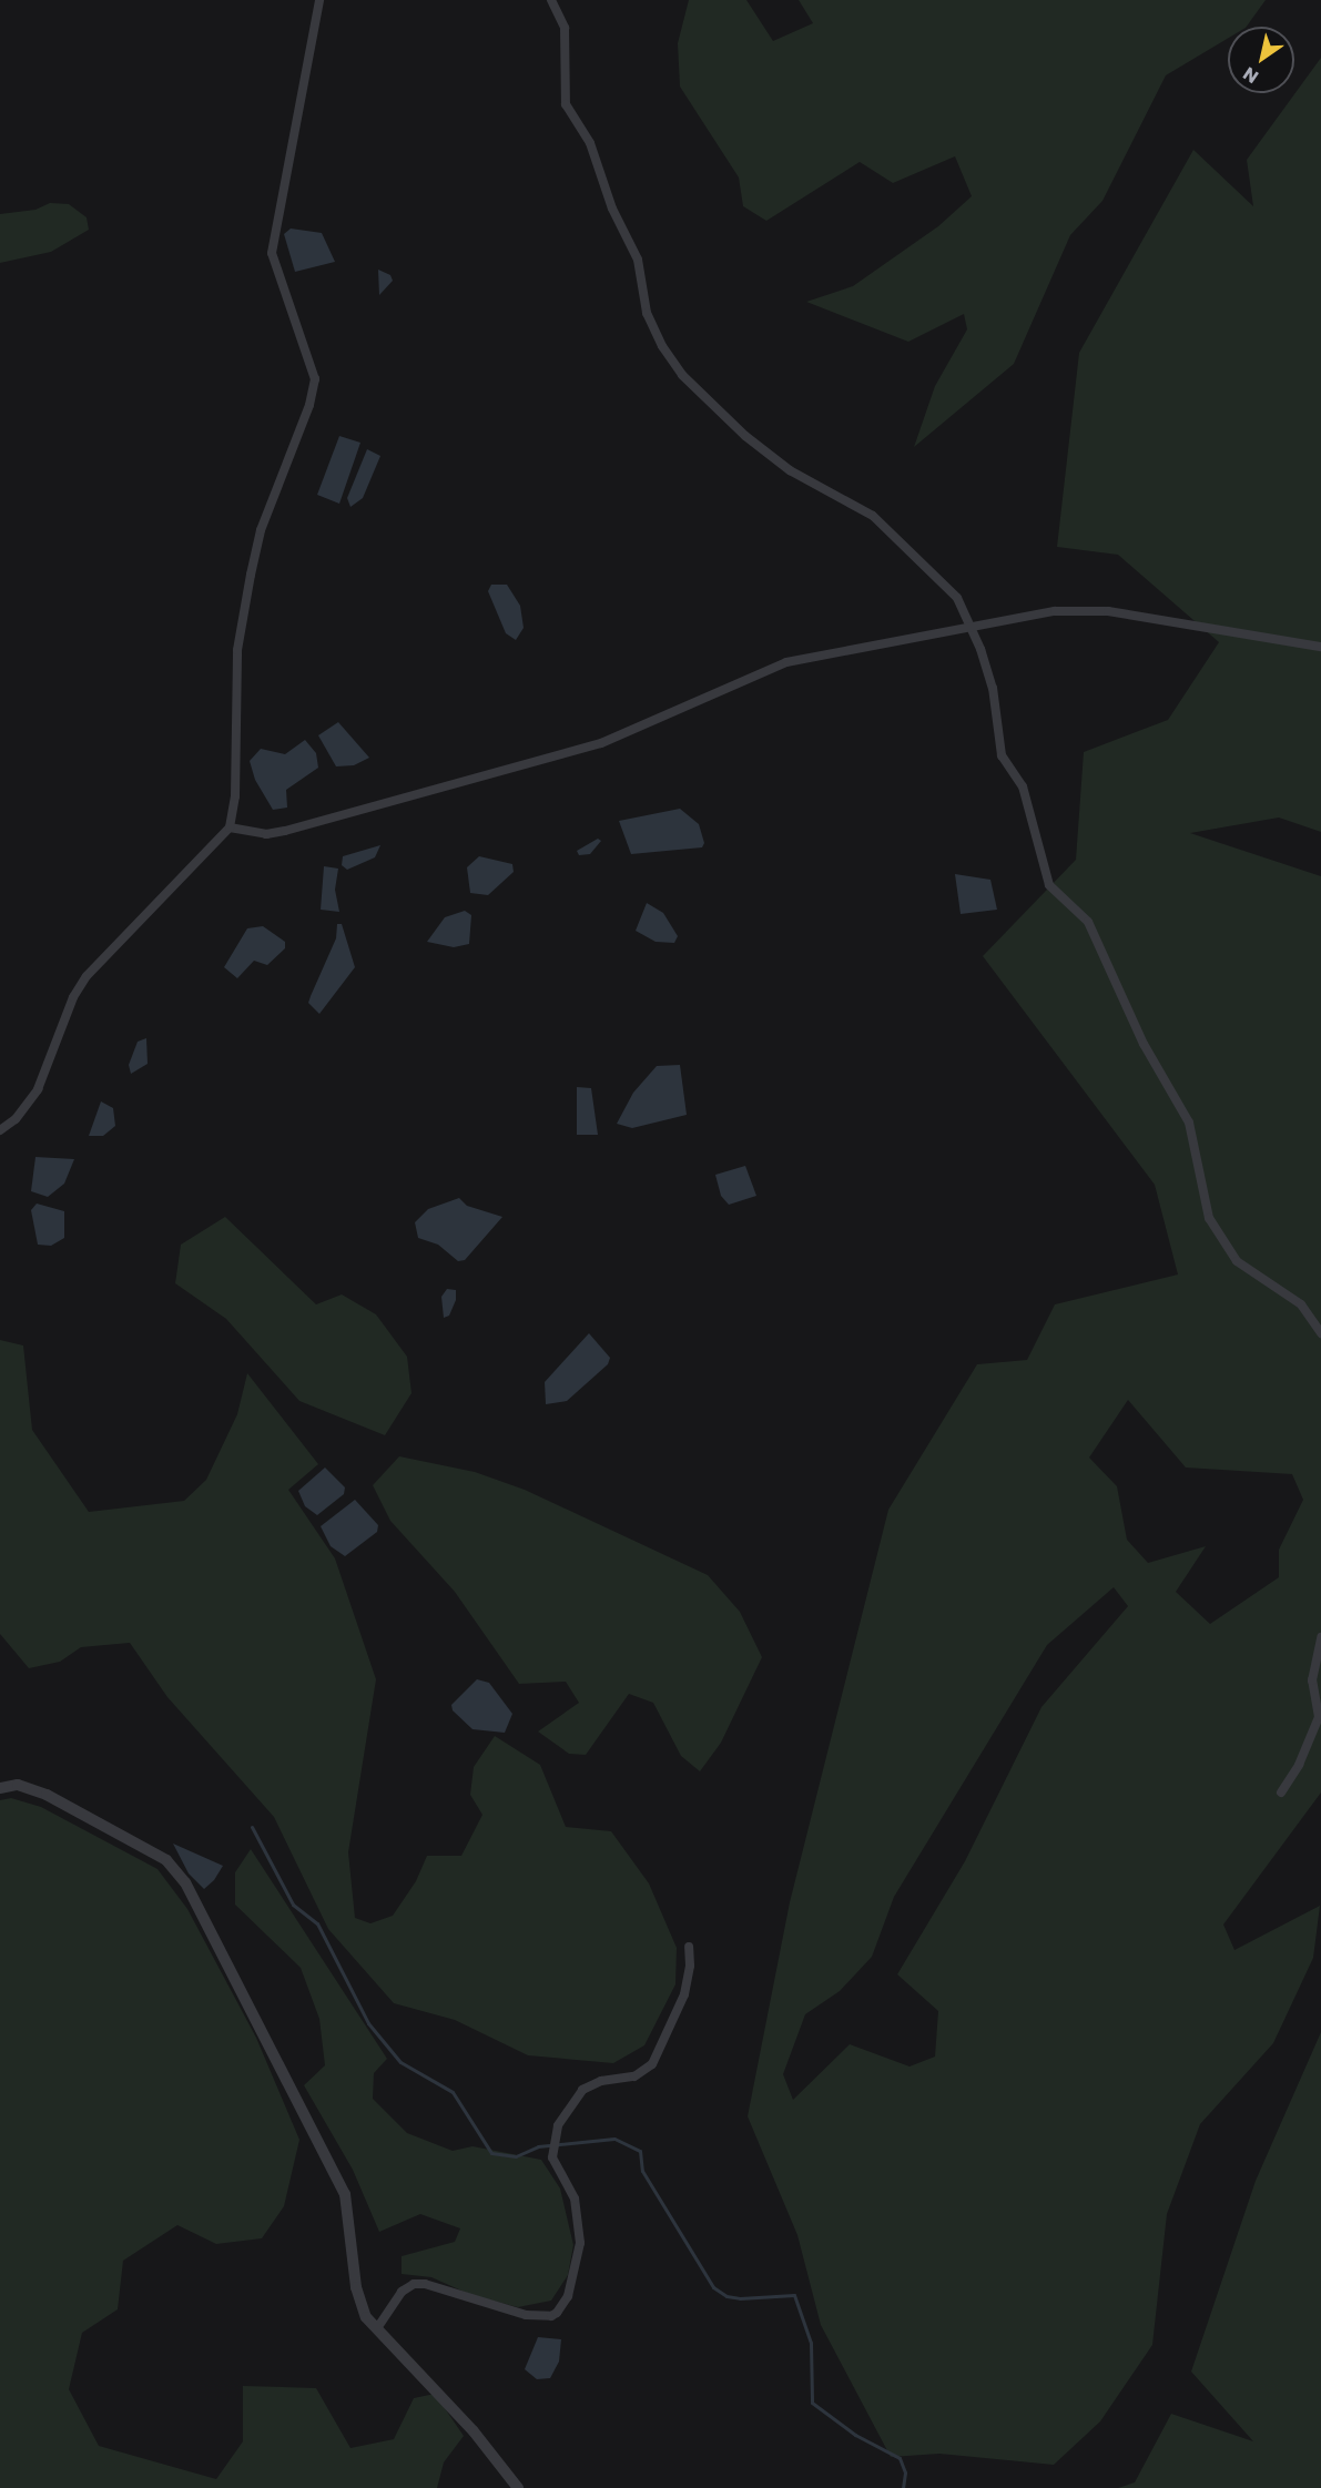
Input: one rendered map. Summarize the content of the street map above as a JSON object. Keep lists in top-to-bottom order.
{
  "north": "bottom left"
}
